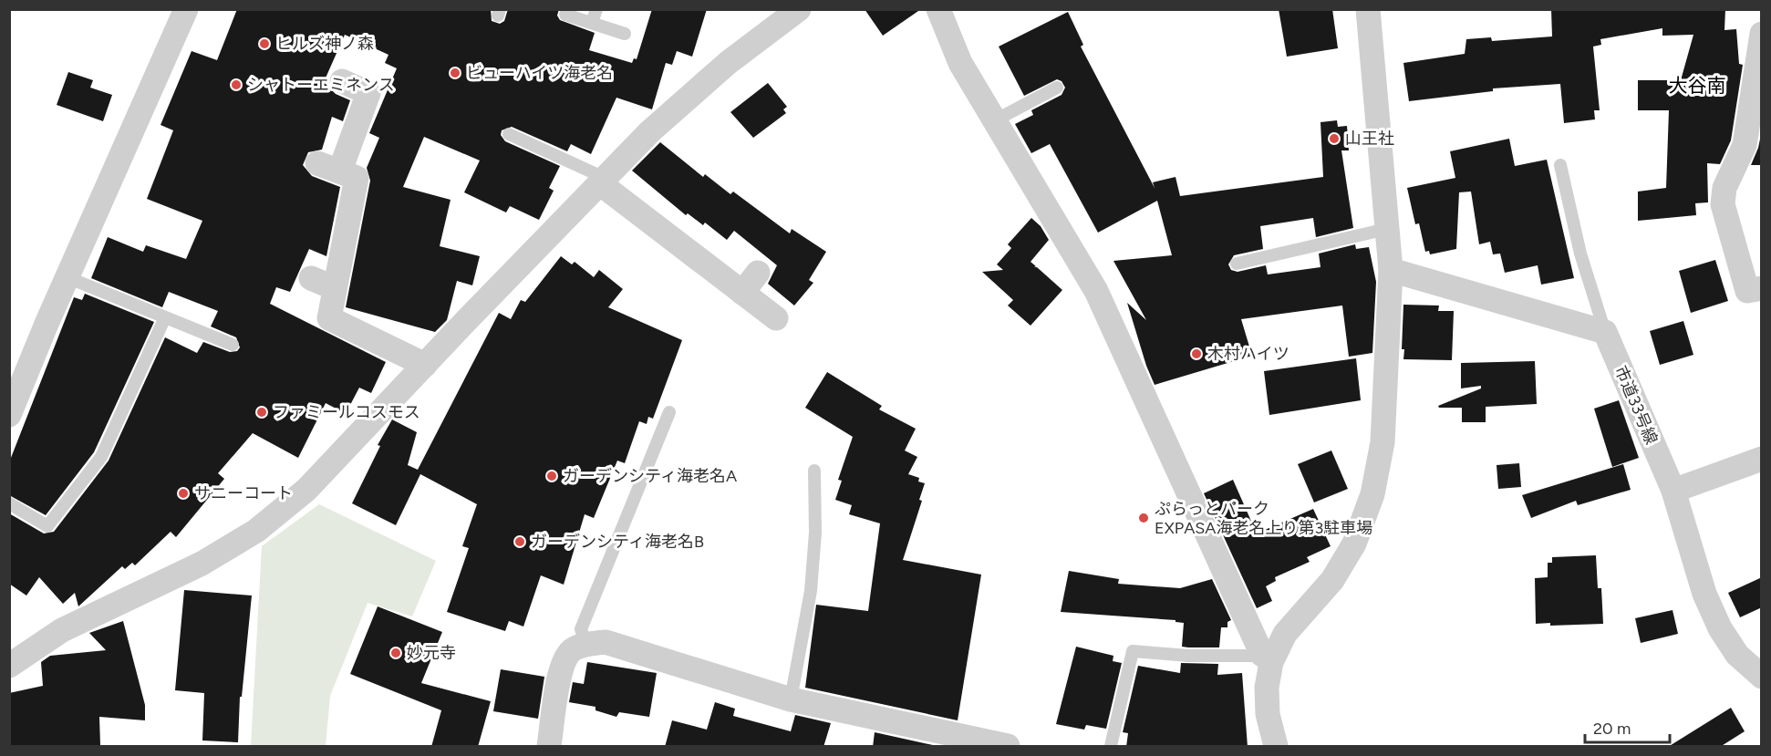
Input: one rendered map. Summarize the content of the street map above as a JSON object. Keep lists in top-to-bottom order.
{
  "streets": {
    "street": ["市道33号線"]
  },
  "districts": ["大谷南"],
  "places": [
    "ヒルズ神ノ森",
    "ビューハイツ海老名",
    "シャトーエミネンス",
    "山王社",
    "木村ハイツ",
    "ファミールコスモス",
    "ガーデンシティ海老名A",
    "サニーコート",
    "ぷらっとパーク EXPASA海老名上り第3駐車場",
    "ガーデンシティ海老名B",
    "妙元寺"
  ],
  "scale_bar": "20 m"
}
